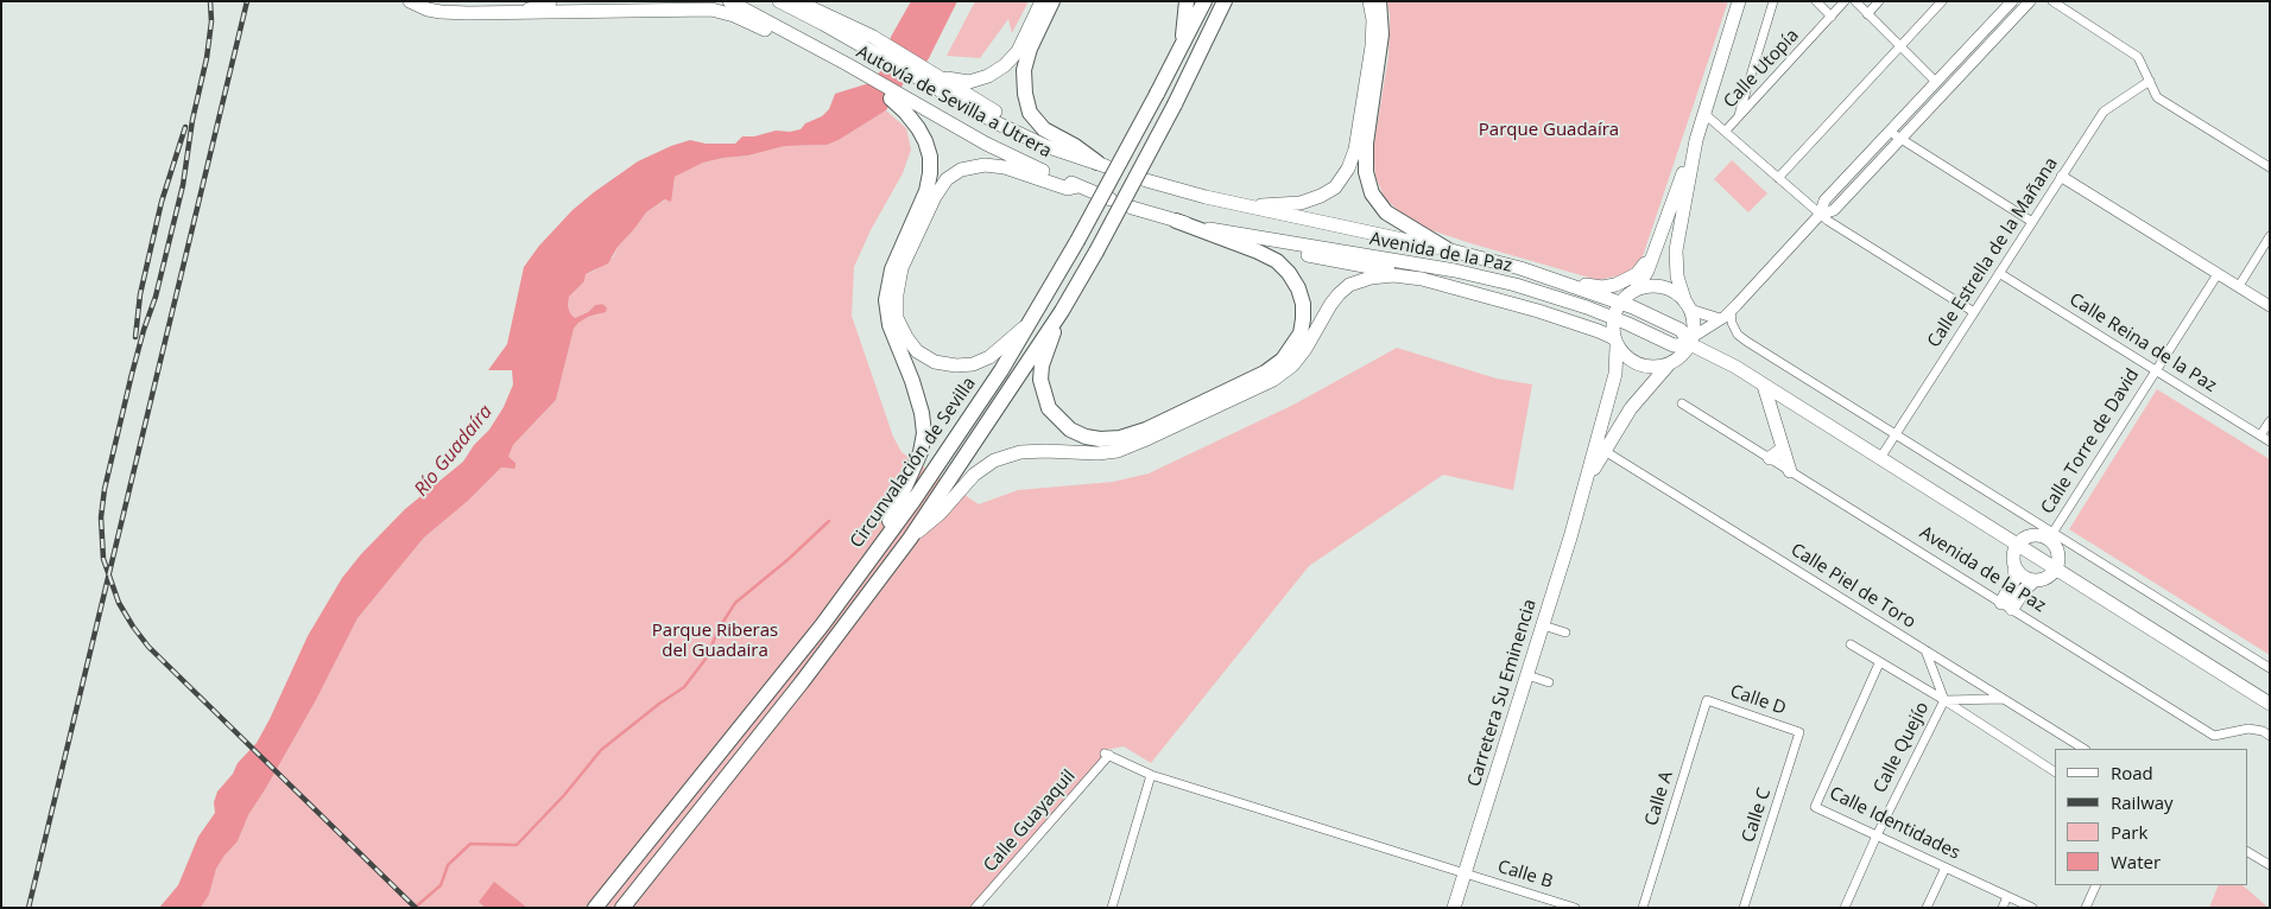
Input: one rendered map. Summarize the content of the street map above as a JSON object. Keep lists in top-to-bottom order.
{
  "streets": {
    "highway": ["Circunvalación de Sevilla"],
    "main road": ["Autovía de Sevilla a Utrera", "Avenida de la Paz", "Carretera Su Eminencia"],
    "street": [
      "Calle Utopía",
      "Calle Estrella de la Mañana",
      "Calle Reina de la Paz",
      "Calle Torre de David",
      "Calle Piel de Toro",
      "Calle D",
      "Calle Quejío",
      "Calle A",
      "Calle C",
      "Calle Guayaquil",
      "Calle Identidades",
      "Calle B"
    ]
  },
  "crossings": [
    ["Avenida de la Paz", "Calle Estrella de la Mañana"],
    ["Avenida de la Paz", "Carretera Su Eminencia"],
    ["Calle Estrella de la Mañana", "Calle Reina de la Paz"],
    ["Calle Reina de la Paz", "Calle Torre de David"],
    ["Calle Piel de Toro", "Carretera Su Eminencia"],
    ["Calle Piel de Toro", "Calle Quejío"],
    ["Carretera Su Eminencia", "Calle B"],
    ["Calle D", "Calle A"],
    ["Calle D", "Calle C"],
    ["Calle Quejío", "Calle Identidades"],
    ["Calle Guayaquil", "Calle B"]
  ],
  "water": ["Río Guadaíra"],
  "parks": ["Parque Guadaíra", "Parque Riberas del Guadaira"],
  "legend": [
    "Road",
    "Railway",
    "Park",
    "Water"
  ]
}
